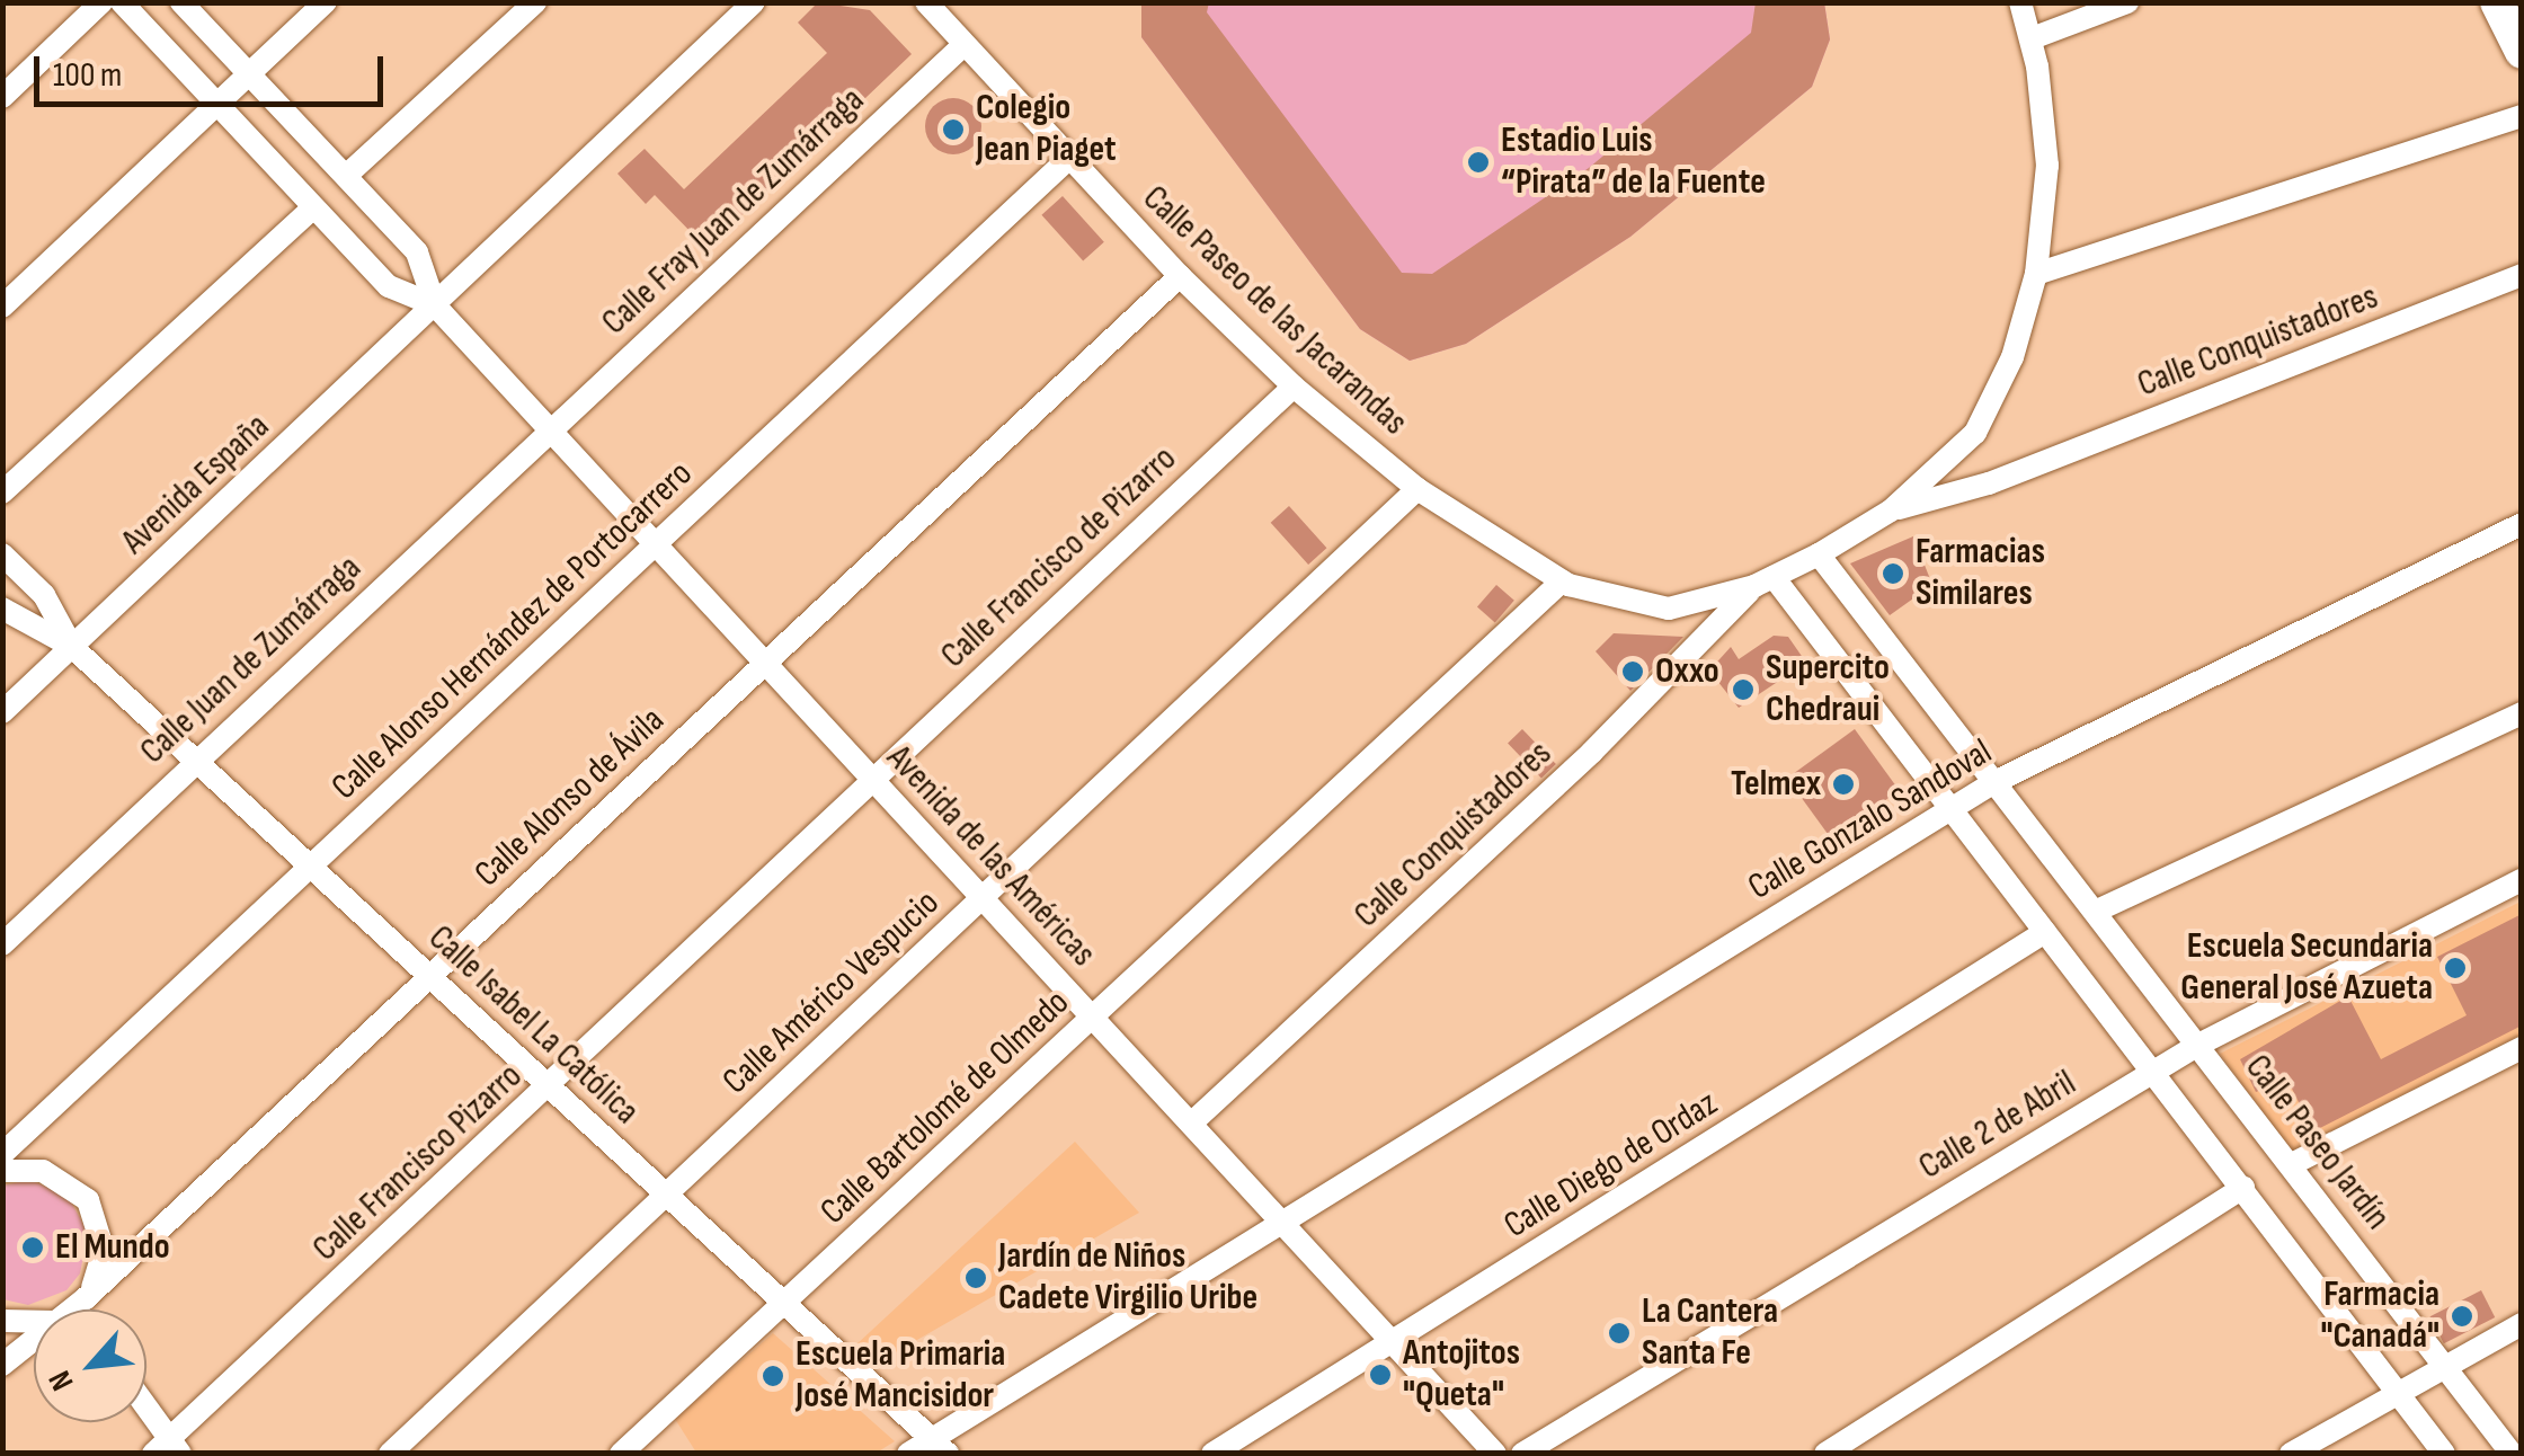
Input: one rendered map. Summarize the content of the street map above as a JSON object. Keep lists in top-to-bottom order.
{
  "streets": {
    "street": [
      "Calle Fray Juan de Zumárraga",
      "Calle Paseo de las Jacarandas",
      "Calle Conquistadores",
      "Avenida España",
      "Calle Francisco de Pizarro",
      "Calle Alonso Hernández de Portocarrero",
      "Calle Juan de Zumárraga",
      "Calle Alonso de Ávila",
      "Calle Gonzalo Sandoval",
      "Avenida de las Américas",
      "Calle Américo Vespucio",
      "Calle Isabel La Católica",
      "Calle Bartolomé de Olmedo",
      "Calle 2 de Abril",
      "Calle Paseo Jardín",
      "Calle Francisco Pizarro",
      "Calle Diego de Ordaz"
    ]
  },
  "crossings": [
    ["Calle Fray Juan de Zumárraga", "Calle Paseo de las Jacarandas"],
    ["Calle Fray Juan de Zumárraga", "Calle Juan de Zumárraga"],
    ["Calle Fray Juan de Zumárraga", "Avenida de las Américas"],
    ["Calle Paseo de las Jacarandas", "Calle Conquistadores"],
    ["Calle Paseo de las Jacarandas", "Calle Francisco de Pizarro"],
    ["Calle Paseo de las Jacarandas", "Calle Alonso Hernández de Portocarrero"],
    ["Calle Paseo de las Jacarandas", "Calle Alonso de Ávila"],
    ["Calle Paseo de las Jacarandas", "Calle Américo Vespucio"],
    ["Calle Paseo de las Jacarandas", "Calle Bartolomé de Olmedo"],
    ["Calle Paseo de las Jacarandas", "Calle Paseo Jardín"],
    ["Calle Conquistadores", "Avenida de las Américas"],
    ["Avenida España", "Avenida de las Américas"],
    ["Avenida España", "Calle Isabel La Católica"],
    ["Calle Francisco de Pizarro", "Avenida de las Américas"],
    ["Calle Francisco de Pizarro", "Calle Francisco Pizarro"],
    ["Calle Alonso Hernández de Portocarrero", "Avenida de las Américas"],
    ["Calle Alonso Hernández de Portocarrero", "Calle Isabel La Católica"],
    ["Calle Juan de Zumárraga", "Avenida de las Américas"],
    ["Calle Juan de Zumárraga", "Calle Isabel La Católica"],
    ["Calle Alonso de Ávila", "Avenida de las Américas"],
    ["Calle Alonso de Ávila", "Calle Isabel La Católica"],
    ["Calle Gonzalo Sandoval", "Avenida de las Américas"],
    ["Calle Gonzalo Sandoval", "Calle Isabel La Católica"],
    ["Calle Gonzalo Sandoval", "Calle Paseo Jardín"],
    ["Avenida de las Américas", "Calle Américo Vespucio"],
    ["Avenida de las Américas", "Calle Bartolomé de Olmedo"],
    ["Avenida de las Américas", "Calle Francisco Pizarro"],
    ["Avenida de las Américas", "Calle Diego de Ordaz"],
    ["Calle Américo Vespucio", "Calle Isabel La Católica"],
    ["Calle Isabel La Católica", "Calle Bartolomé de Olmedo"],
    ["Calle Isabel La Católica", "Calle Francisco Pizarro"],
    ["Calle 2 de Abril", "Calle Paseo Jardín"]
  ],
  "places": [
    "Colegio Jean Piaget",
    "Estadio Luis “Pirata” de la Fuente",
    "Farmacias Similares",
    "Oxxo",
    "Supercito Chedraui",
    "Telmex",
    "Escuela Secundaria General José Azueta",
    "El Mundo",
    "Jardín de Niños Cadete Virgilio Uribe",
    "Farmacia \"Canadá\"",
    "La Cantera Santa Fe",
    "Antojitos \"Queta\"",
    "Escuela Primaria José Mancisidor"
  ],
  "scale_bar": "100 m",
  "north": "bottom left"
}
